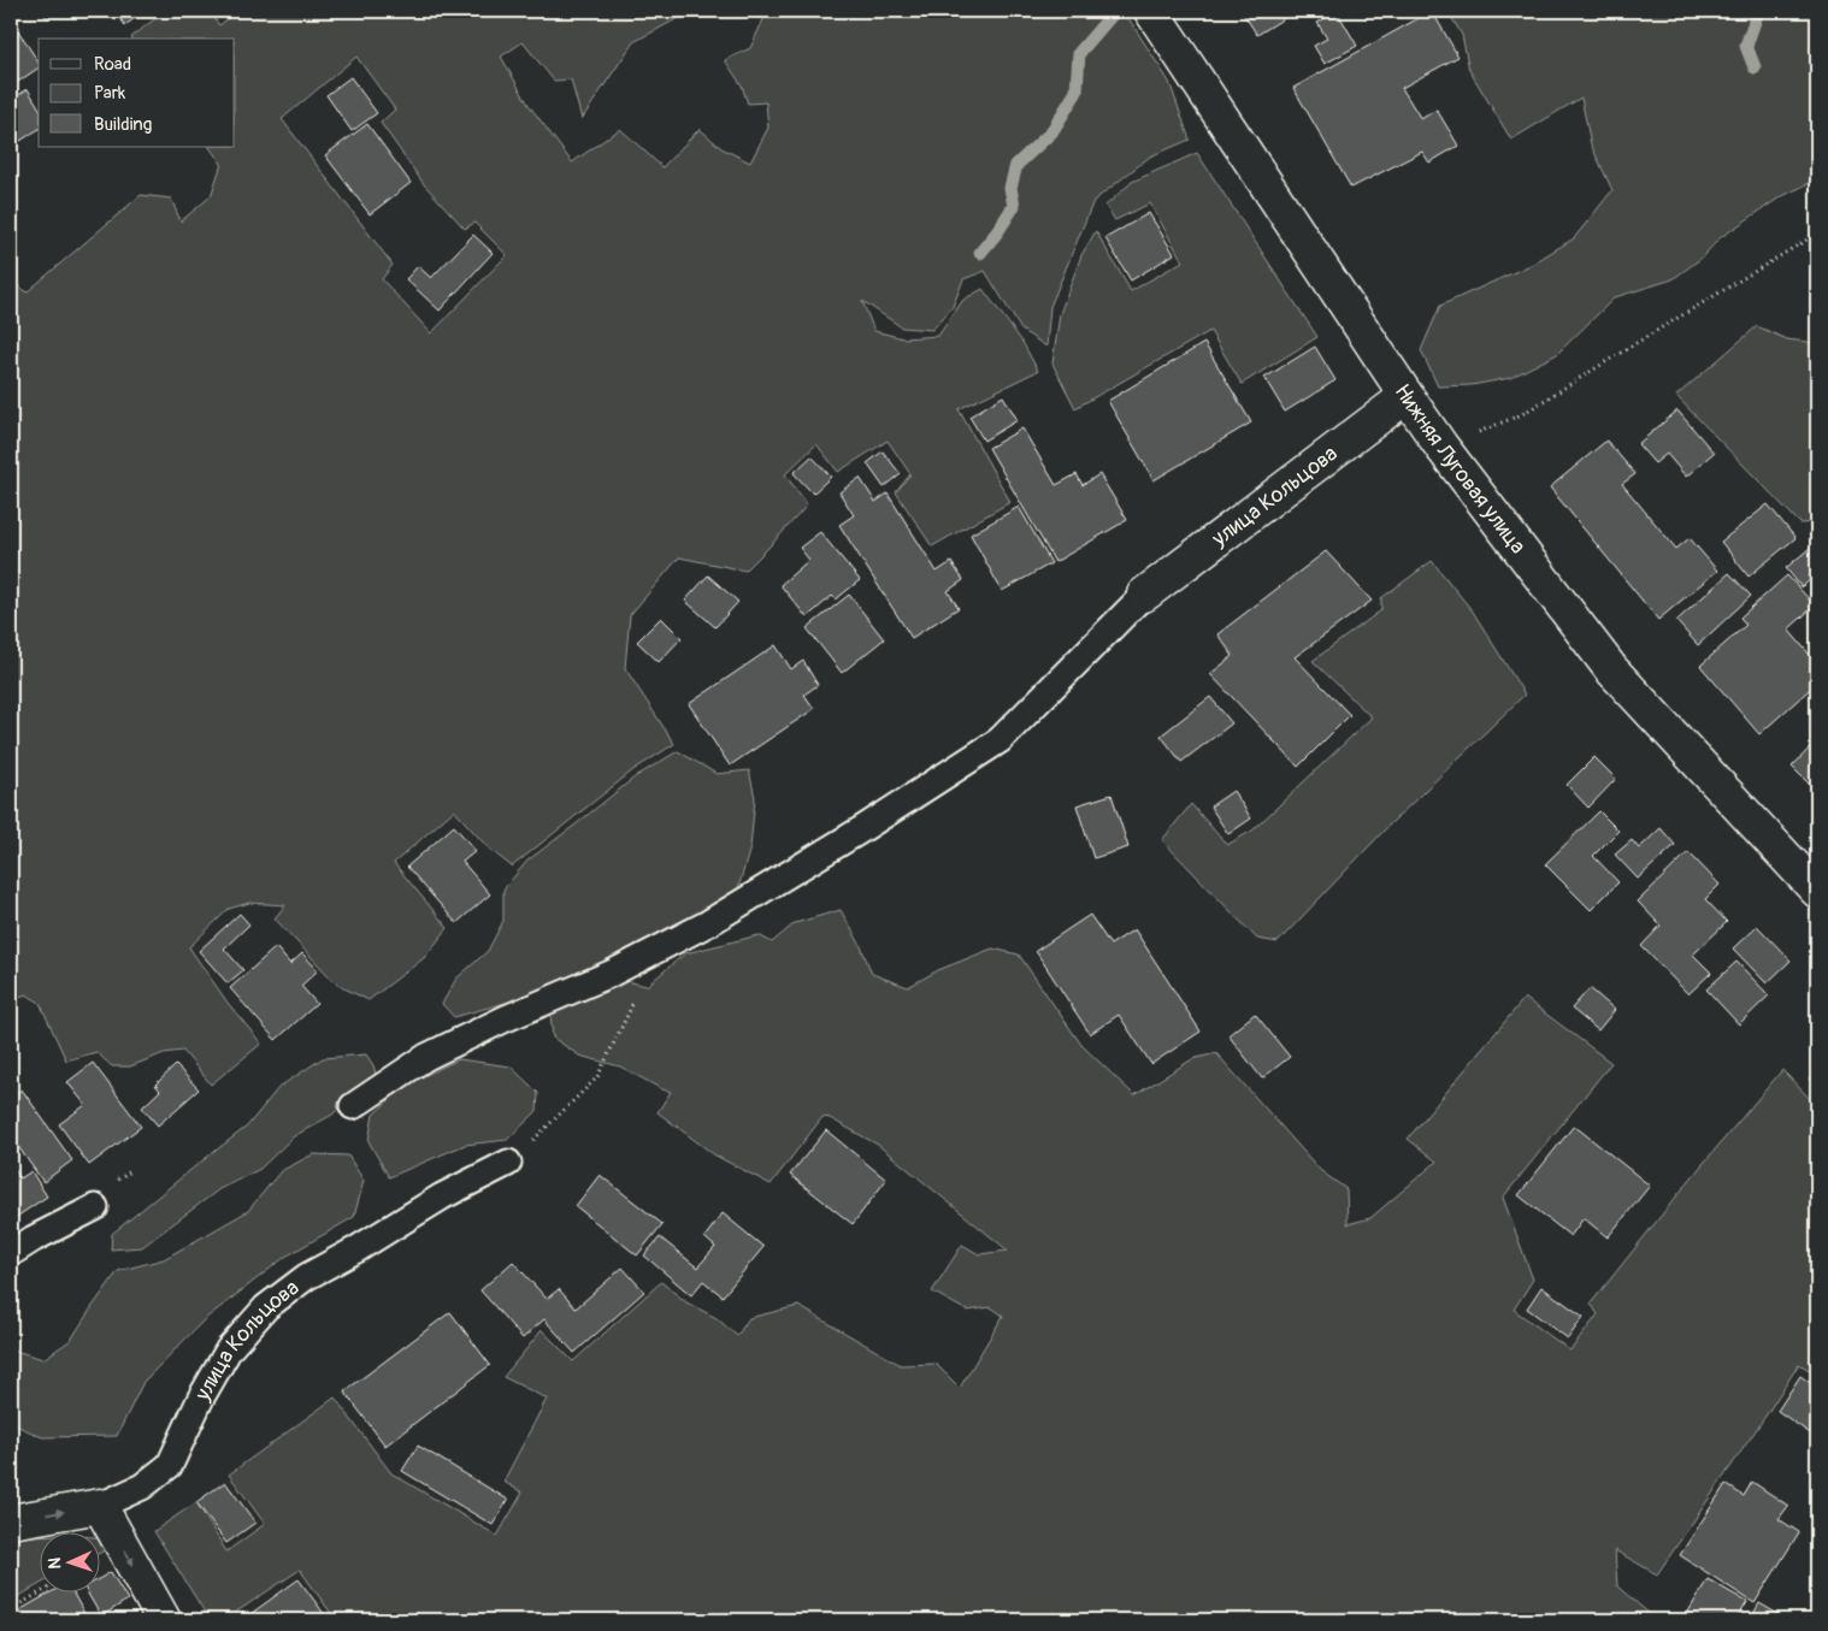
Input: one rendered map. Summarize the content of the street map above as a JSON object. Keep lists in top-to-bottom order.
{
  "streets": {
    "street": ["Нижняя Луговая улица", "улица Кольцова"]
  },
  "crossings": [
    ["Нижняя Луговая улица", "улица Кольцова"]
  ],
  "legend": ["Road", "Park", "Building"],
  "north": "left"
}
